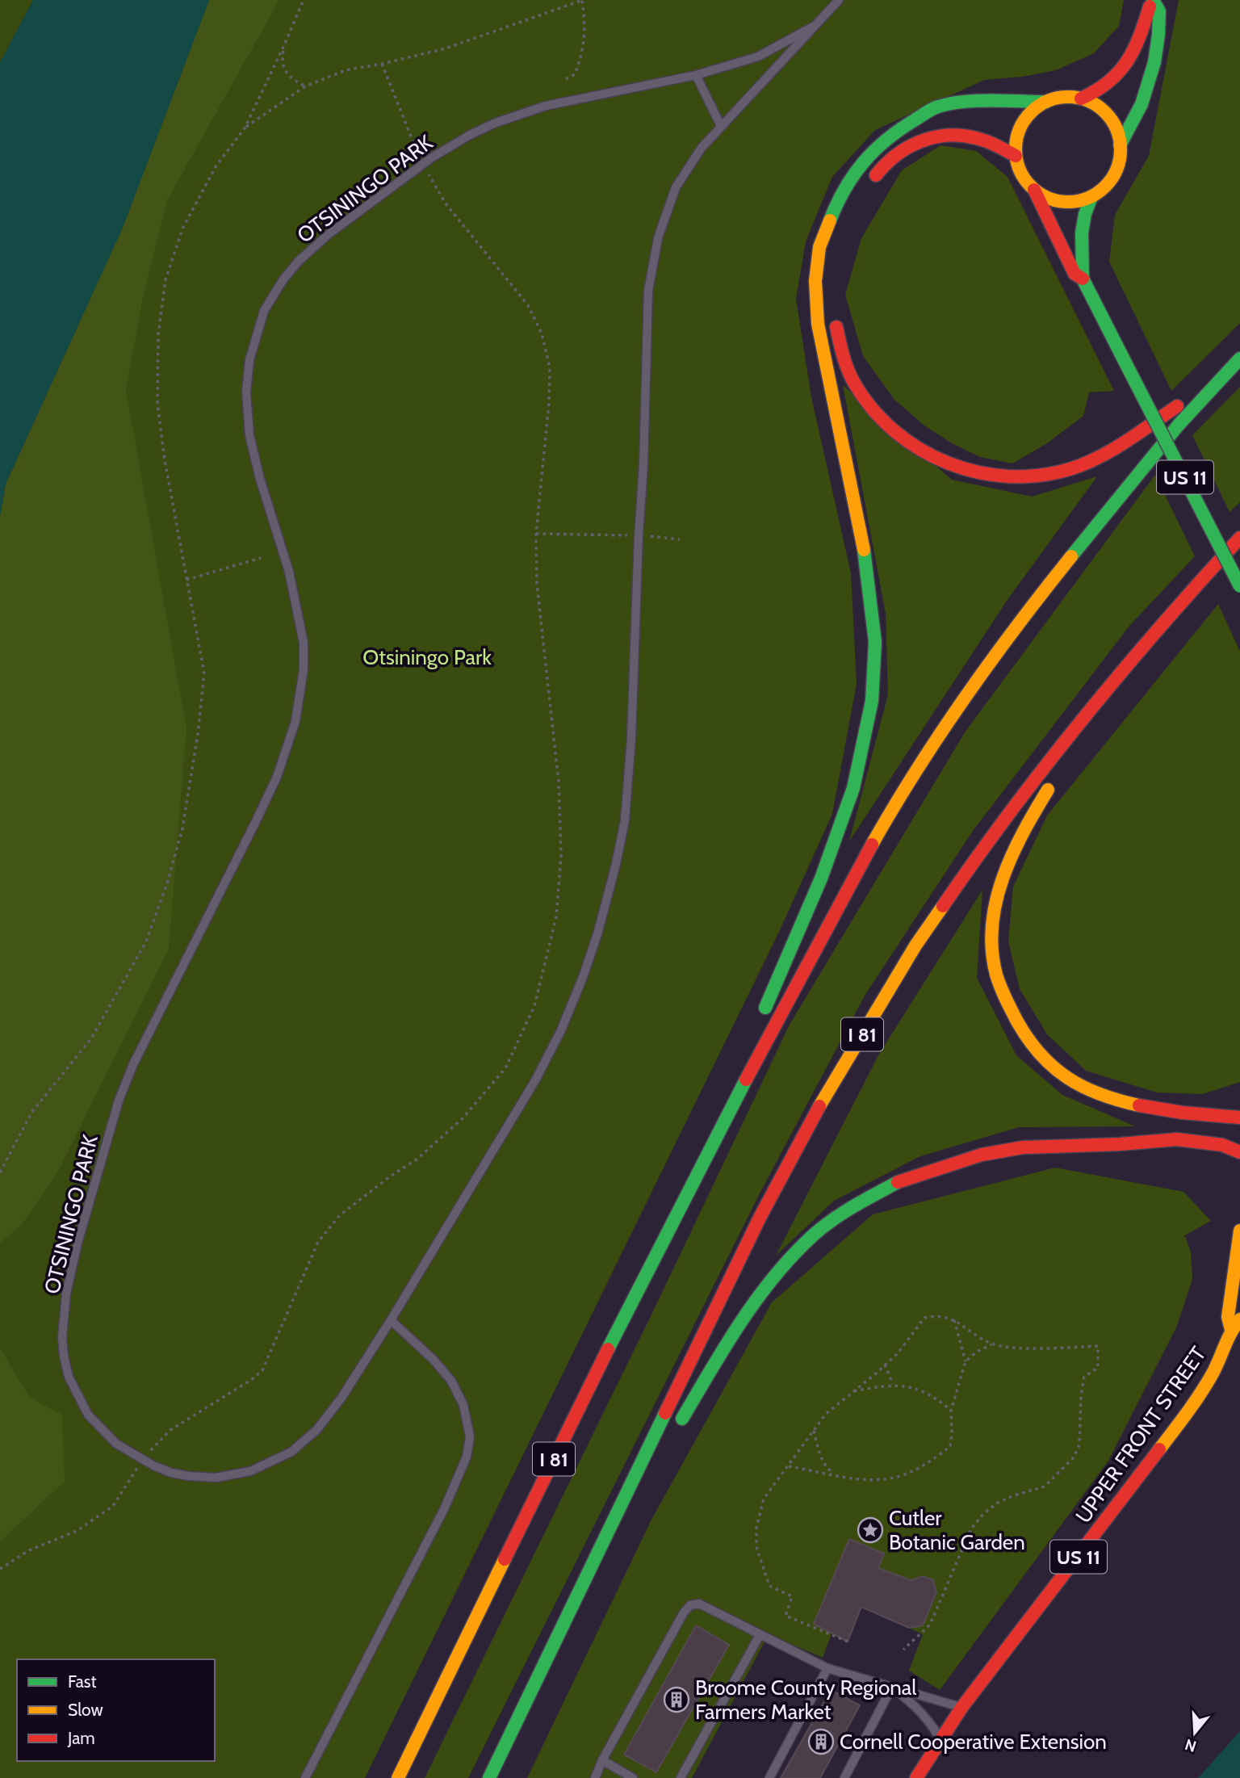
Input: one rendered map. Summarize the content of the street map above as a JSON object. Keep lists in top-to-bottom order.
{
  "streets": {
    "main road": ["US 11", "I 81", "UPPER FRONT STREET"],
    "lane": ["OTSININGO PARK"]
  },
  "parks": ["Otsiningo Park"],
  "places": {
    "place": ["Cutler Botanic Garden"],
    "building": ["Broome County Regional Farmers Market", "Cornell Cooperative Extension"]
  },
  "legend": ["Fast", "Slow", "Jam"],
  "north": "bottom"
}
